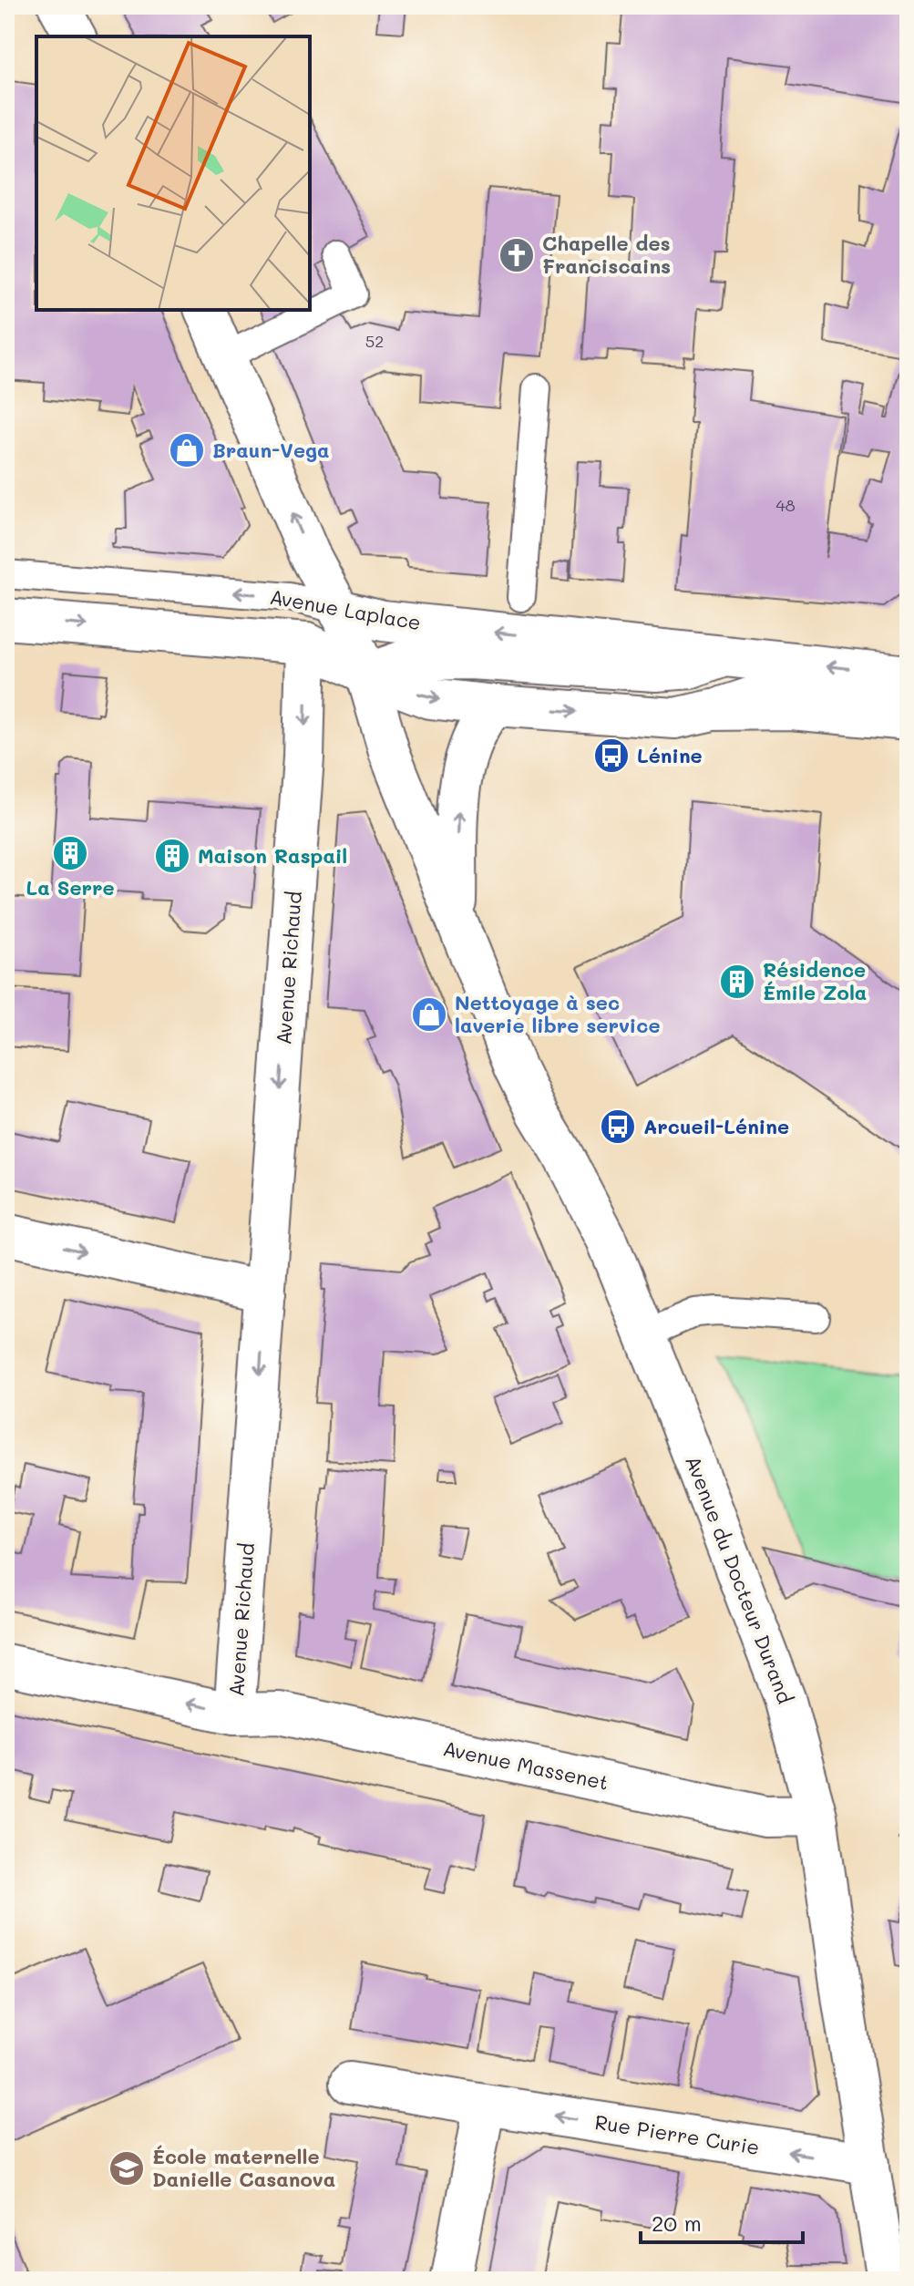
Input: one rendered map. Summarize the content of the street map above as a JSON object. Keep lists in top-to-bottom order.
{
  "streets": {
    "street": [
      "Avenue Laplace",
      "Avenue Richaud",
      "Avenue du Docteur Durand",
      "Avenue Massenet",
      "Rue Pierre Curie"
    ]
  },
  "crossings": [
    ["Avenue Laplace", "Avenue Richaud"],
    ["Avenue Laplace", "Avenue du Docteur Durand"],
    ["Avenue Richaud", "Avenue Massenet"],
    ["Avenue du Docteur Durand", "Avenue Massenet"],
    ["Avenue du Docteur Durand", "Rue Pierre Curie"]
  ],
  "one_way": ["Avenue Richaud", "Rue Pierre Curie"],
  "places": {
    "church": ["Chapelle des Franciscains"],
    "shop": ["Braun-Vega", "Nettoyage à sec laverie libre service"],
    "bus stop": ["Lénine", "Arcueil-Lénine"],
    "building": ["La Serre", "Maison Raspail", "Résidence Émile Zola"],
    "school or university": ["École maternelle Danielle Casanova"]
  },
  "house_numbers": ["52", "48"],
  "scale_bar": "20 m"
}
